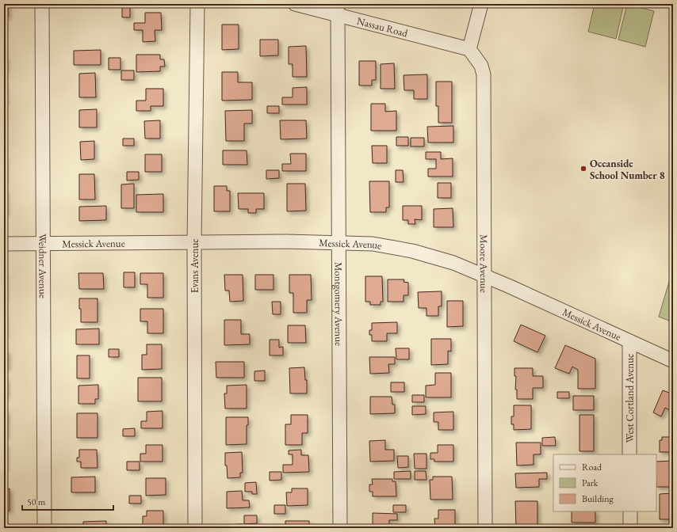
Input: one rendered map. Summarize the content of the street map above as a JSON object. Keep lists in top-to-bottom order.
{
  "streets": {
    "street": [
      "Nassau Road",
      "Messick Avenue",
      "Moore Avenue",
      "Weidner Avenue",
      "Evans Avenue",
      "Montgomery Avenue",
      "West Cortland Avenue"
    ]
  },
  "crossings": [
    ["Nassau Road", "Moore Avenue"],
    ["Nassau Road", "Montgomery Avenue"],
    ["Messick Avenue", "Moore Avenue"],
    ["Messick Avenue", "Weidner Avenue"],
    ["Messick Avenue", "Evans Avenue"],
    ["Messick Avenue", "Montgomery Avenue"],
    ["Messick Avenue", "West Cortland Avenue"]
  ],
  "places": ["Oceanside School Number 8"],
  "legend": ["Road", "Park", "Building"],
  "scale_bar": "50 m"
}
